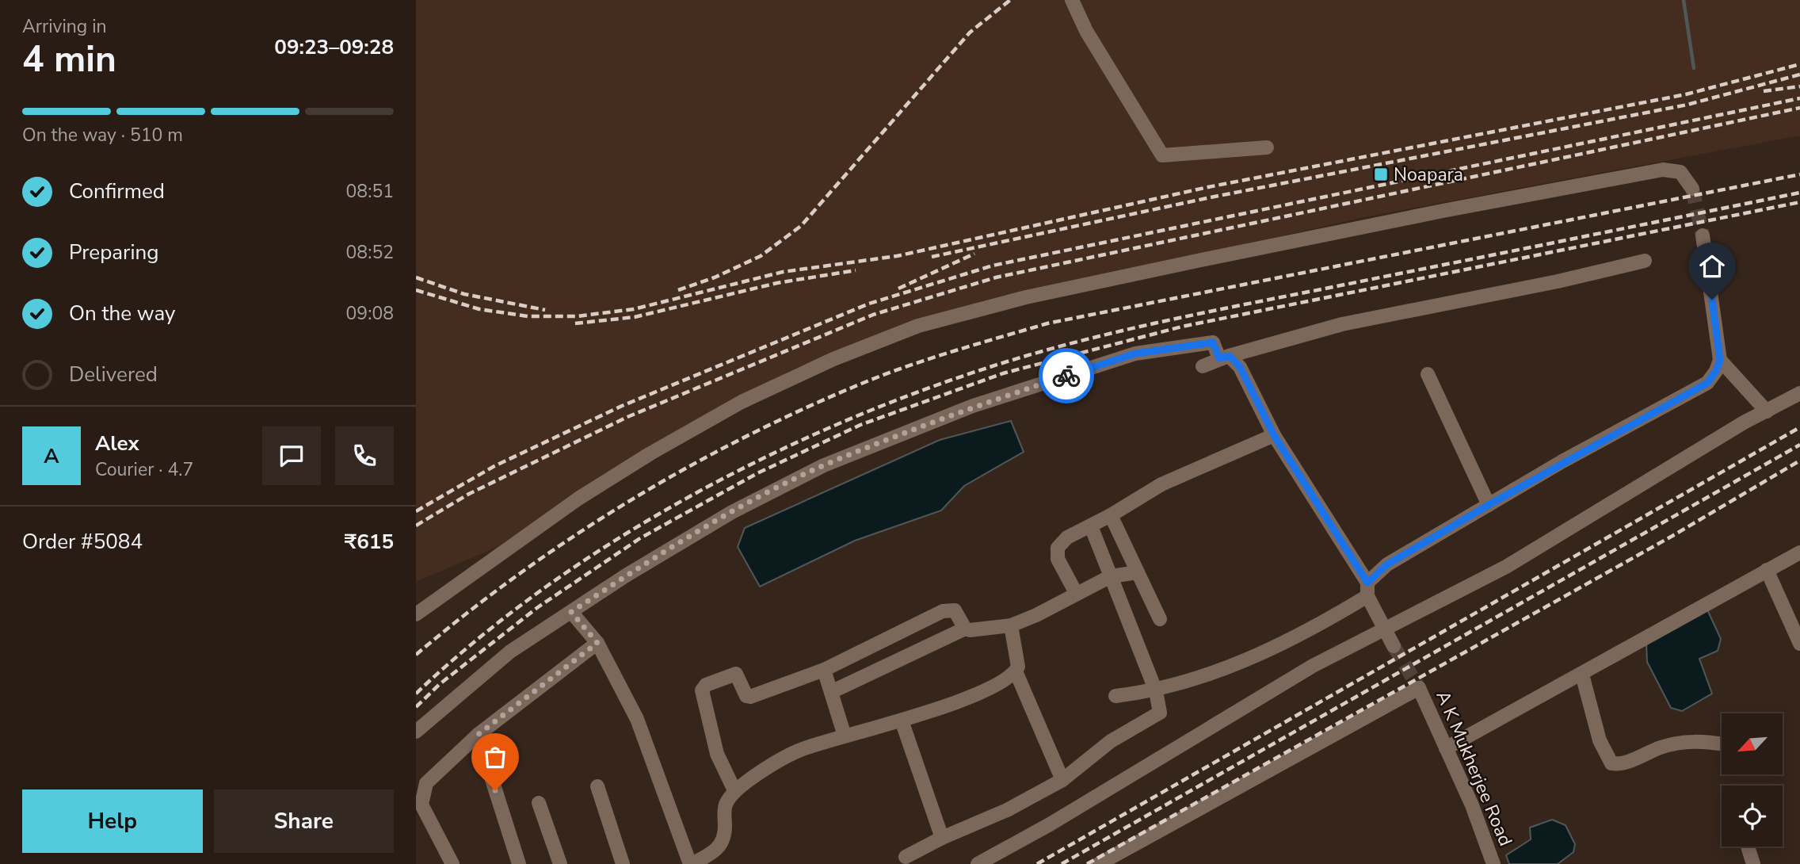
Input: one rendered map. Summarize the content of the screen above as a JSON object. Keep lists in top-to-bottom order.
{
  "streets": {
    "street": ["A K Mukherjee Road"]
  },
  "places": {
    "transit": ["Noapara"]
  },
  "north": "bottom left",
  "page": {
    "heading": ["4 min", "Arriving in", "09:23–09:28"],
    "panel": [
      "Alex",
      "Courier · 4.7",
      "Order #5084",
      "₹615"
    ],
    "bar": "On the way · 510 m",
    "list": [
      ["Confirmed", "08:51"],
      ["Preparing", "08:52"],
      ["On the way", "09:08"],
      "Delivered"
    ],
    "round": "A",
    "buttons": ["Help", "Share"]
  }
}
